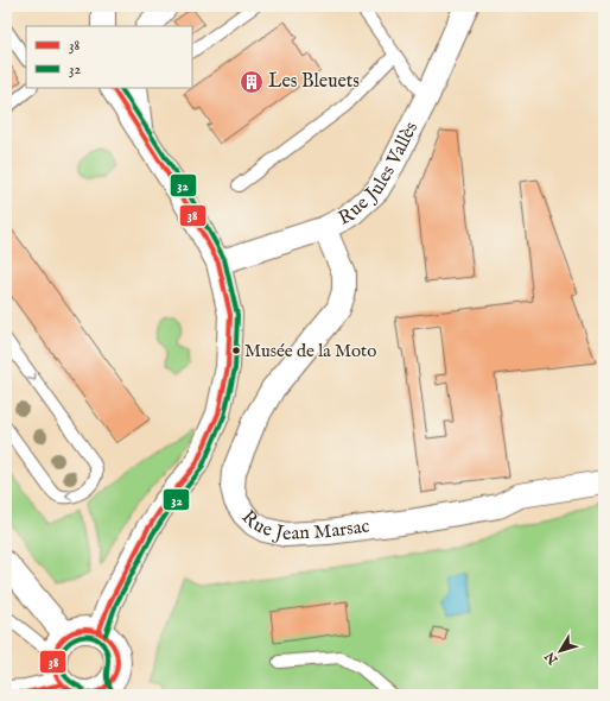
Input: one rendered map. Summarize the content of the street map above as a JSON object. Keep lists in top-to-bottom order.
{
  "streets": {
    "street": ["Rue Jules Vallès", "Rue Jean Marsac"]
  },
  "crossings": [
    ["Rue Jules Vallès", "Rue Jean Marsac"]
  ],
  "places": {
    "building": ["Les Bleuets"],
    "other": ["Musée de la Moto"]
  },
  "lines": ["transit line 38", "transit line 32"],
  "legend": ["38", "32"],
  "north": "bottom left"
}
